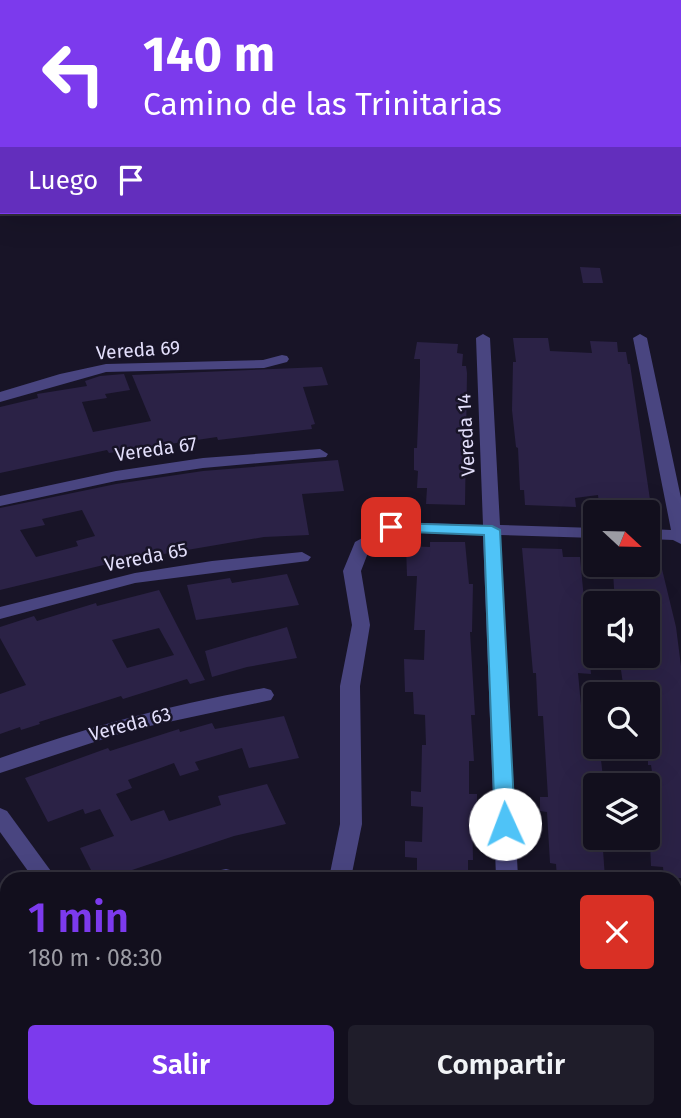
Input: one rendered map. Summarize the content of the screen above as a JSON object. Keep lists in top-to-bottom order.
{
  "streets": {
    "street": [
      "Vereda 69",
      "Vereda 14",
      "Vereda 67",
      "Vereda 65",
      "Vereda 63"
    ]
  },
  "north": "right",
  "page": {
    "turn": ["140 m", "Camino de las Trinitarias"],
    "then": "Luego",
    "heading": ["1 min", "180 m · 08:30"],
    "buttons": ["Salir", "Compartir"]
  }
}
